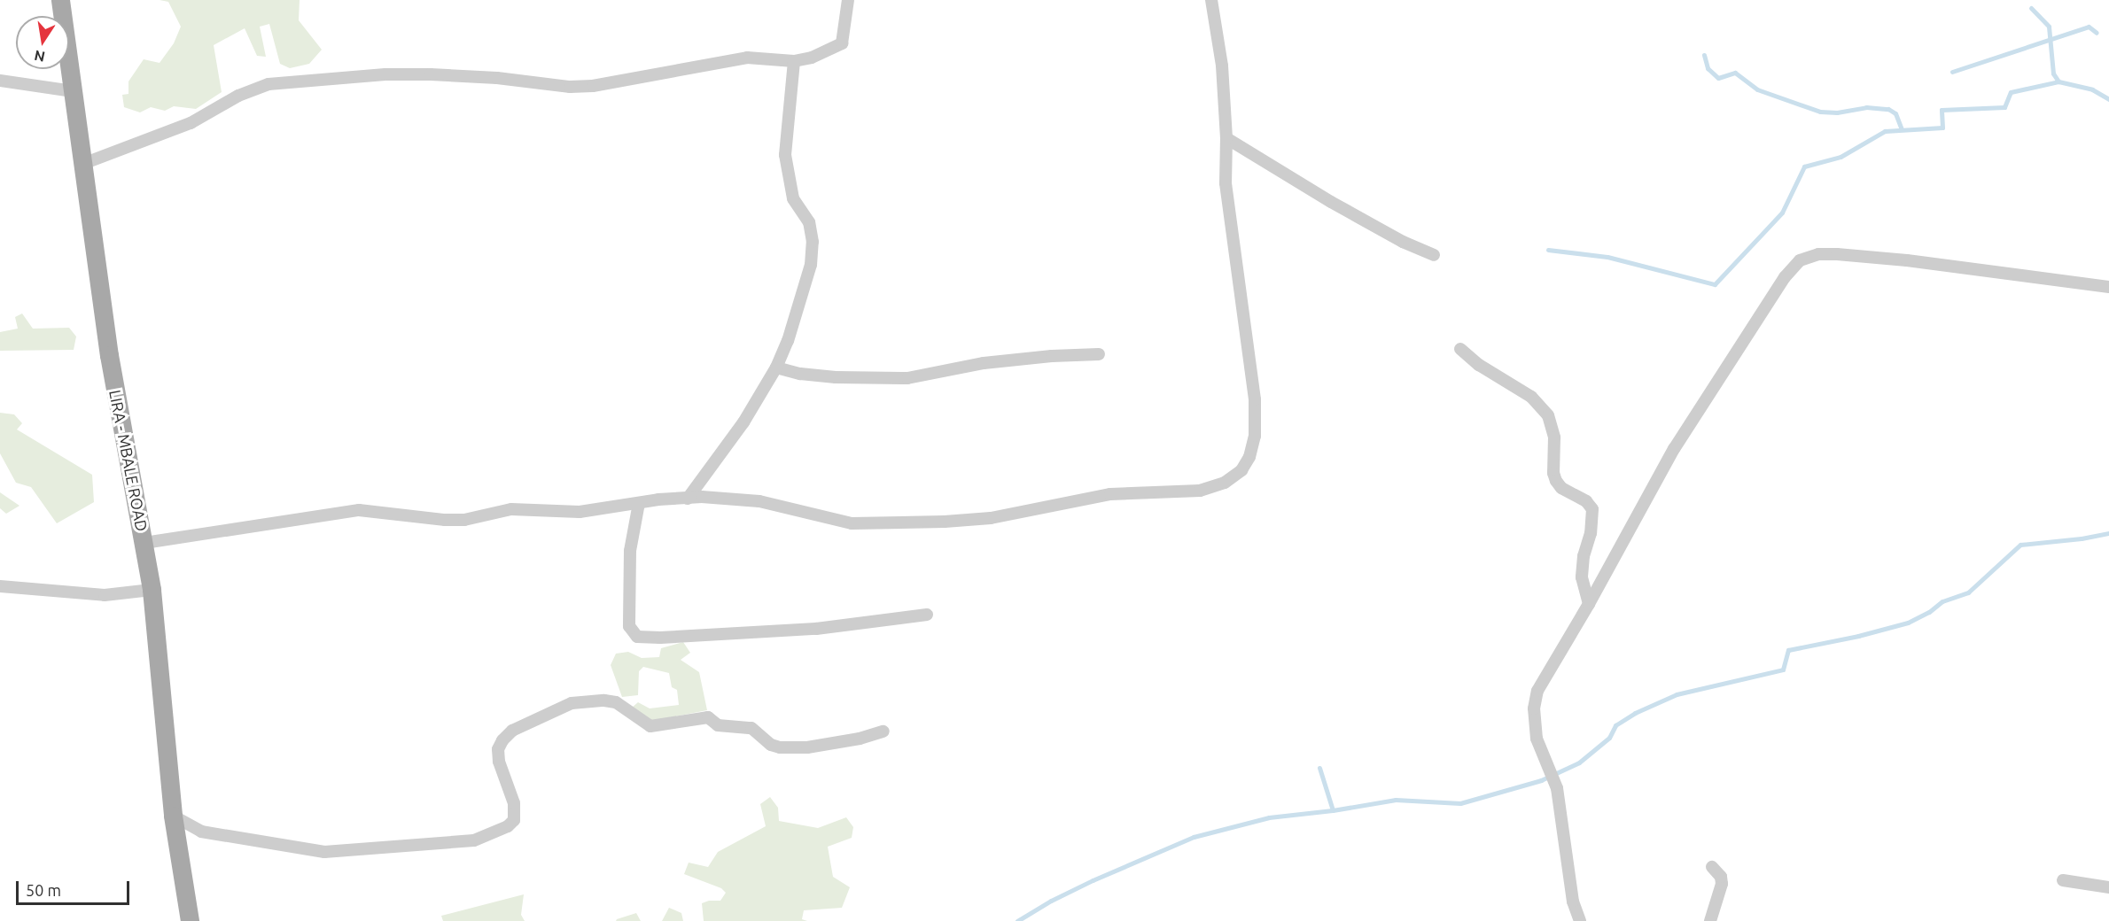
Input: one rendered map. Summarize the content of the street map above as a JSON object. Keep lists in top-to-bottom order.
{
  "streets": {
    "main road": ["LIRA - MBALE ROAD"]
  },
  "scale_bar": "50 m",
  "north": "bottom"
}
